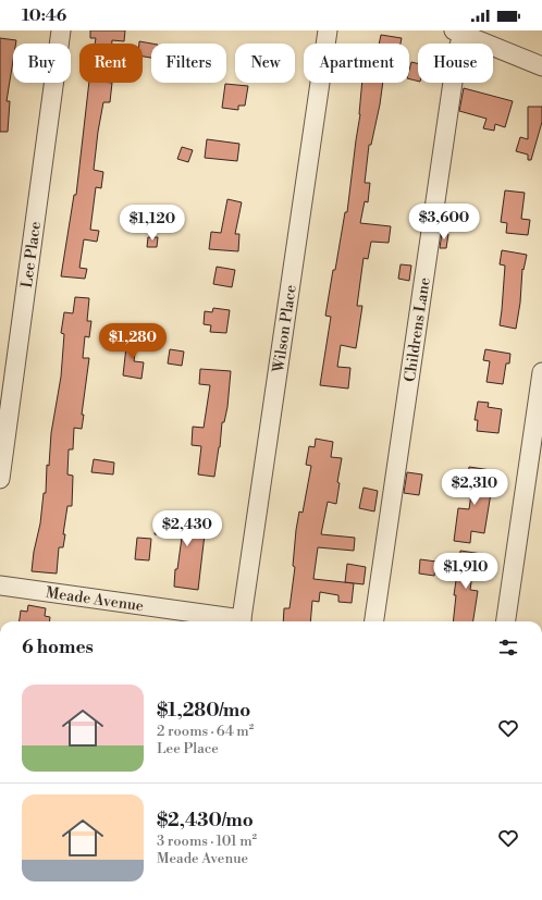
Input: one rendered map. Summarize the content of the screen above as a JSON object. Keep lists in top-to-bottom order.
{
  "streets": {
    "street": [
      "Lee Place",
      "Wilson Place",
      "Childrens Lane",
      "Meade Avenue"
    ]
  },
  "page": {
    "status": "10:46",
    "chip": [
      "Buy",
      "Rent",
      "Filters",
      "New",
      "Apartment",
      "House"
    ],
    "price": [
      "$3,600",
      "$1,120",
      "$1,280",
      "$2,310",
      "$2,430",
      "$1,910"
    ],
    "heading": "6 homes",
    "list": [
      {
        "name": "$1,280/mo",
        "note": "2 rooms · 64 m² · Lee Place"
      },
      {
        "name": "$2,430/mo",
        "note": "3 rooms · 101 m² · Meade Avenue"
      }
    ]
  }
}
